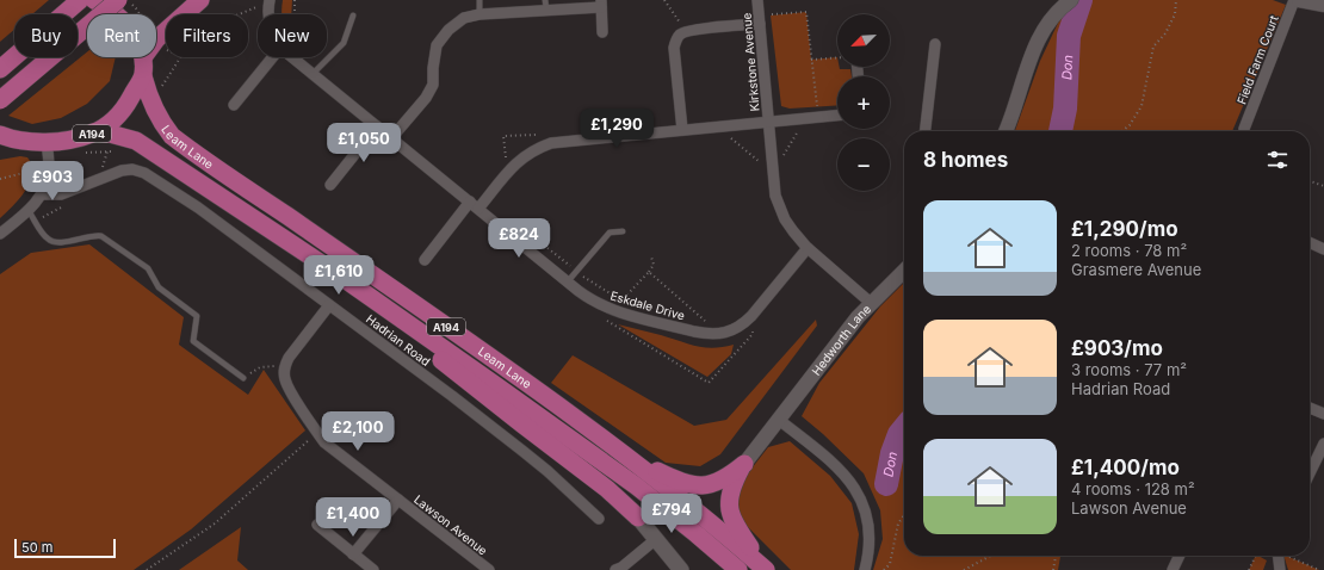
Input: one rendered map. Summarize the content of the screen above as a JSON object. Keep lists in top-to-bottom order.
{
  "streets": {
    "highway": ["A194", "Leam Lane"],
    "street": [
      "Field Farm Court",
      "Kirkstone Avenue",
      "Eskdale Drive",
      "Hadrian Road",
      "Hedworth Lane",
      "Lawson Avenue"
    ]
  },
  "crossings": [
    ["Kirkstone Avenue", "Eskdale Drive"],
    ["Kirkstone Avenue", "Hedworth Lane"],
    ["A194", "Leam Lane"],
    ["A194", "Hedworth Lane"]
  ],
  "water": ["Don"],
  "scale_bar": "50 m",
  "north": "bottom left",
  "page": {
    "map_buttons": ["+", "−"],
    "chip": [
      "Buy",
      "Rent",
      "Filters",
      "New"
    ],
    "price": [
      "£1,290",
      "£1,050",
      "£903",
      "£824",
      "£1,610",
      "£2,100",
      "£794",
      "£1,400"
    ],
    "heading": "8 homes",
    "list": [
      {
        "name": "£1,290/mo",
        "note": "2 rooms · 78 m² · Grasmere Avenue"
      },
      {
        "name": "£903/mo",
        "note": "3 rooms · 77 m² · Hadrian Road"
      },
      {
        "name": "£1,400/mo",
        "note": "4 rooms · 128 m² · Lawson Avenue"
      }
    ],
    "scale": "50 m"
  }
}
